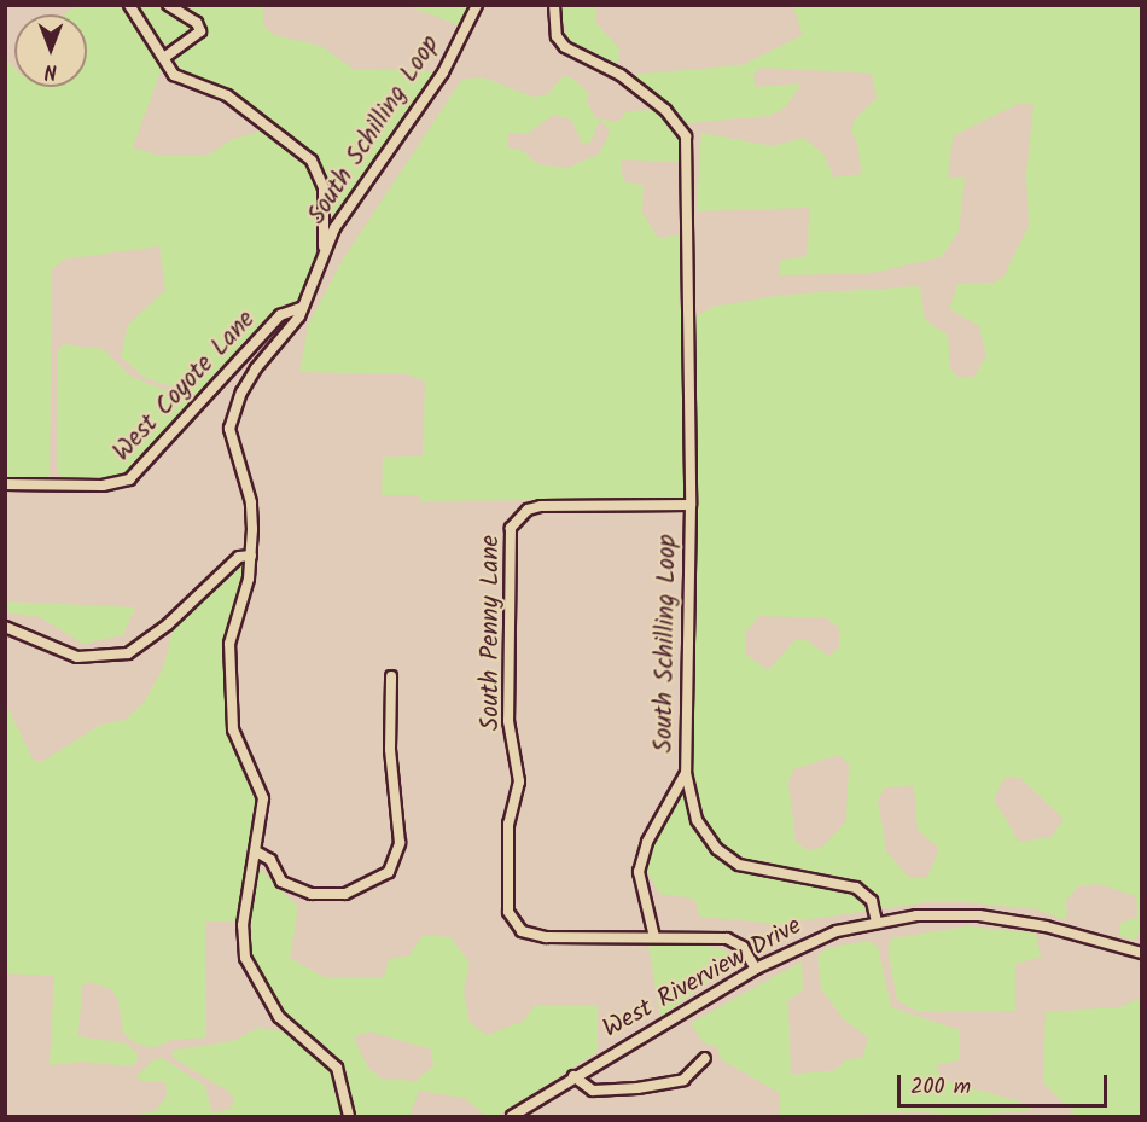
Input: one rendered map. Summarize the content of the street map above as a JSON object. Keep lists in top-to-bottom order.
{
  "streets": {
    "street": [
      "South Schilling Loop",
      "West Coyote Lane",
      "South Penny Lane",
      "West Riverview Drive"
    ]
  },
  "crossings": [
    ["South Schilling Loop", "West Coyote Lane"],
    ["South Schilling Loop", "South Penny Lane"],
    ["South Schilling Loop", "West Riverview Drive"],
    ["South Penny Lane", "West Riverview Drive"]
  ],
  "scale_bar": "200 m",
  "north": "bottom"
}
